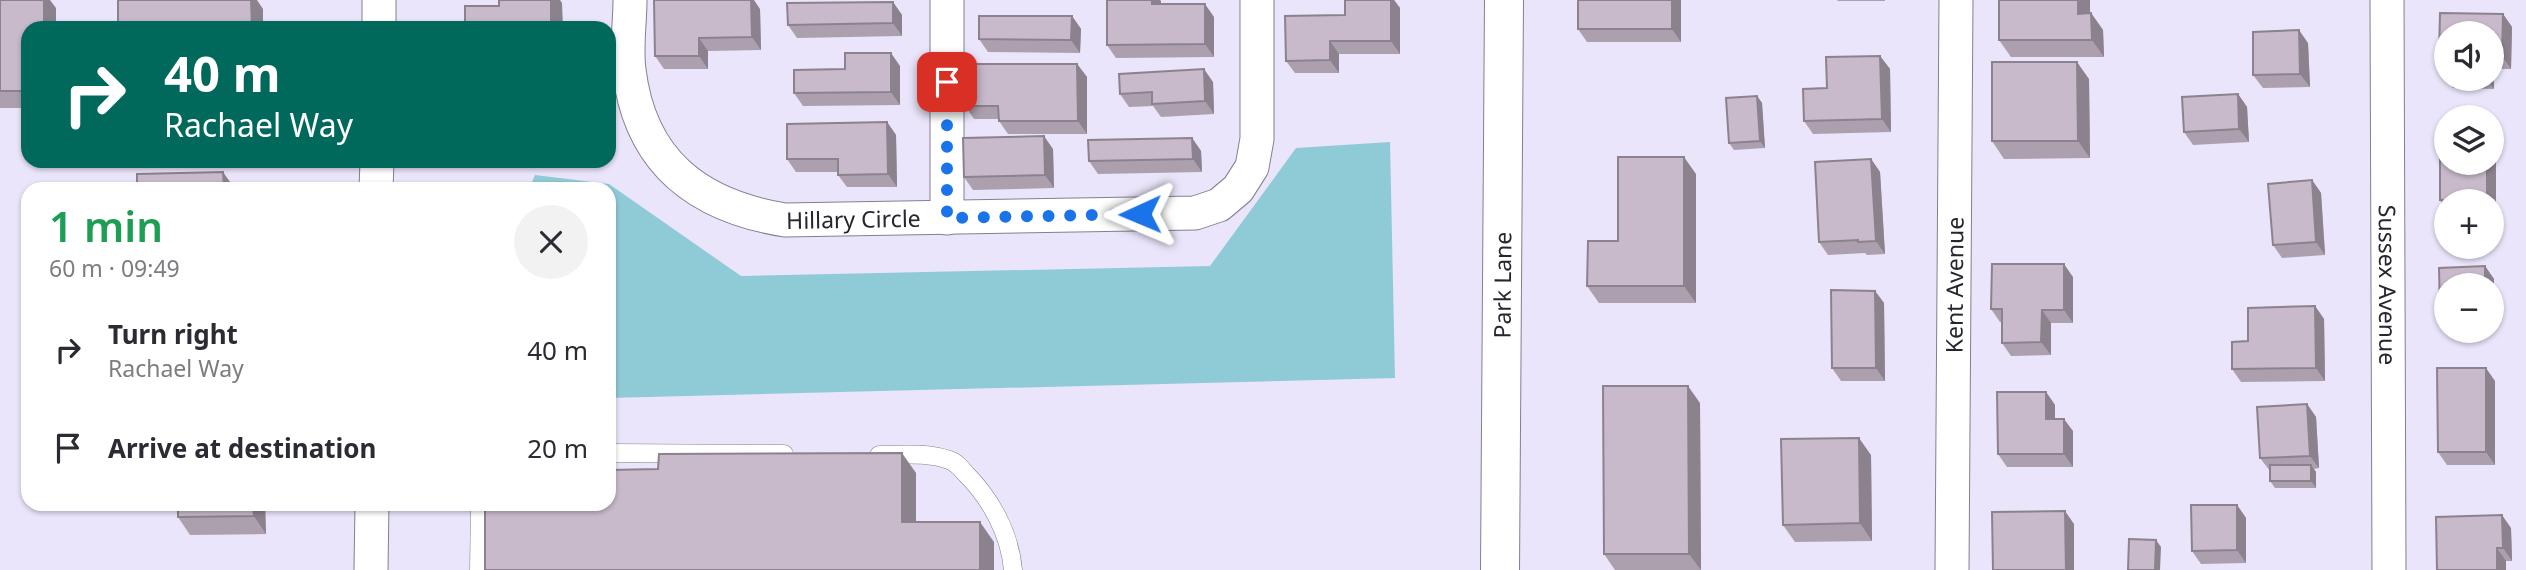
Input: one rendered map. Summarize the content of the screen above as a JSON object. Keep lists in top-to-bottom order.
{
  "streets": {
    "street": [
      "Hillary Circle",
      "Park Lane",
      "Kent Avenue",
      "Sussex Avenue"
    ]
  },
  "page": {
    "map_buttons": ["+", "−"],
    "turn": ["40 m", "Rachael Way"],
    "heading": ["1 min", "60 m · 09:49"],
    "list": [
      {
        "name": "Turn right",
        "note": "Rachael Way",
        "value": "40 m"
      },
      {
        "name": "Arrive at destination",
        "value": "20 m"
      }
    ]
  }
}
